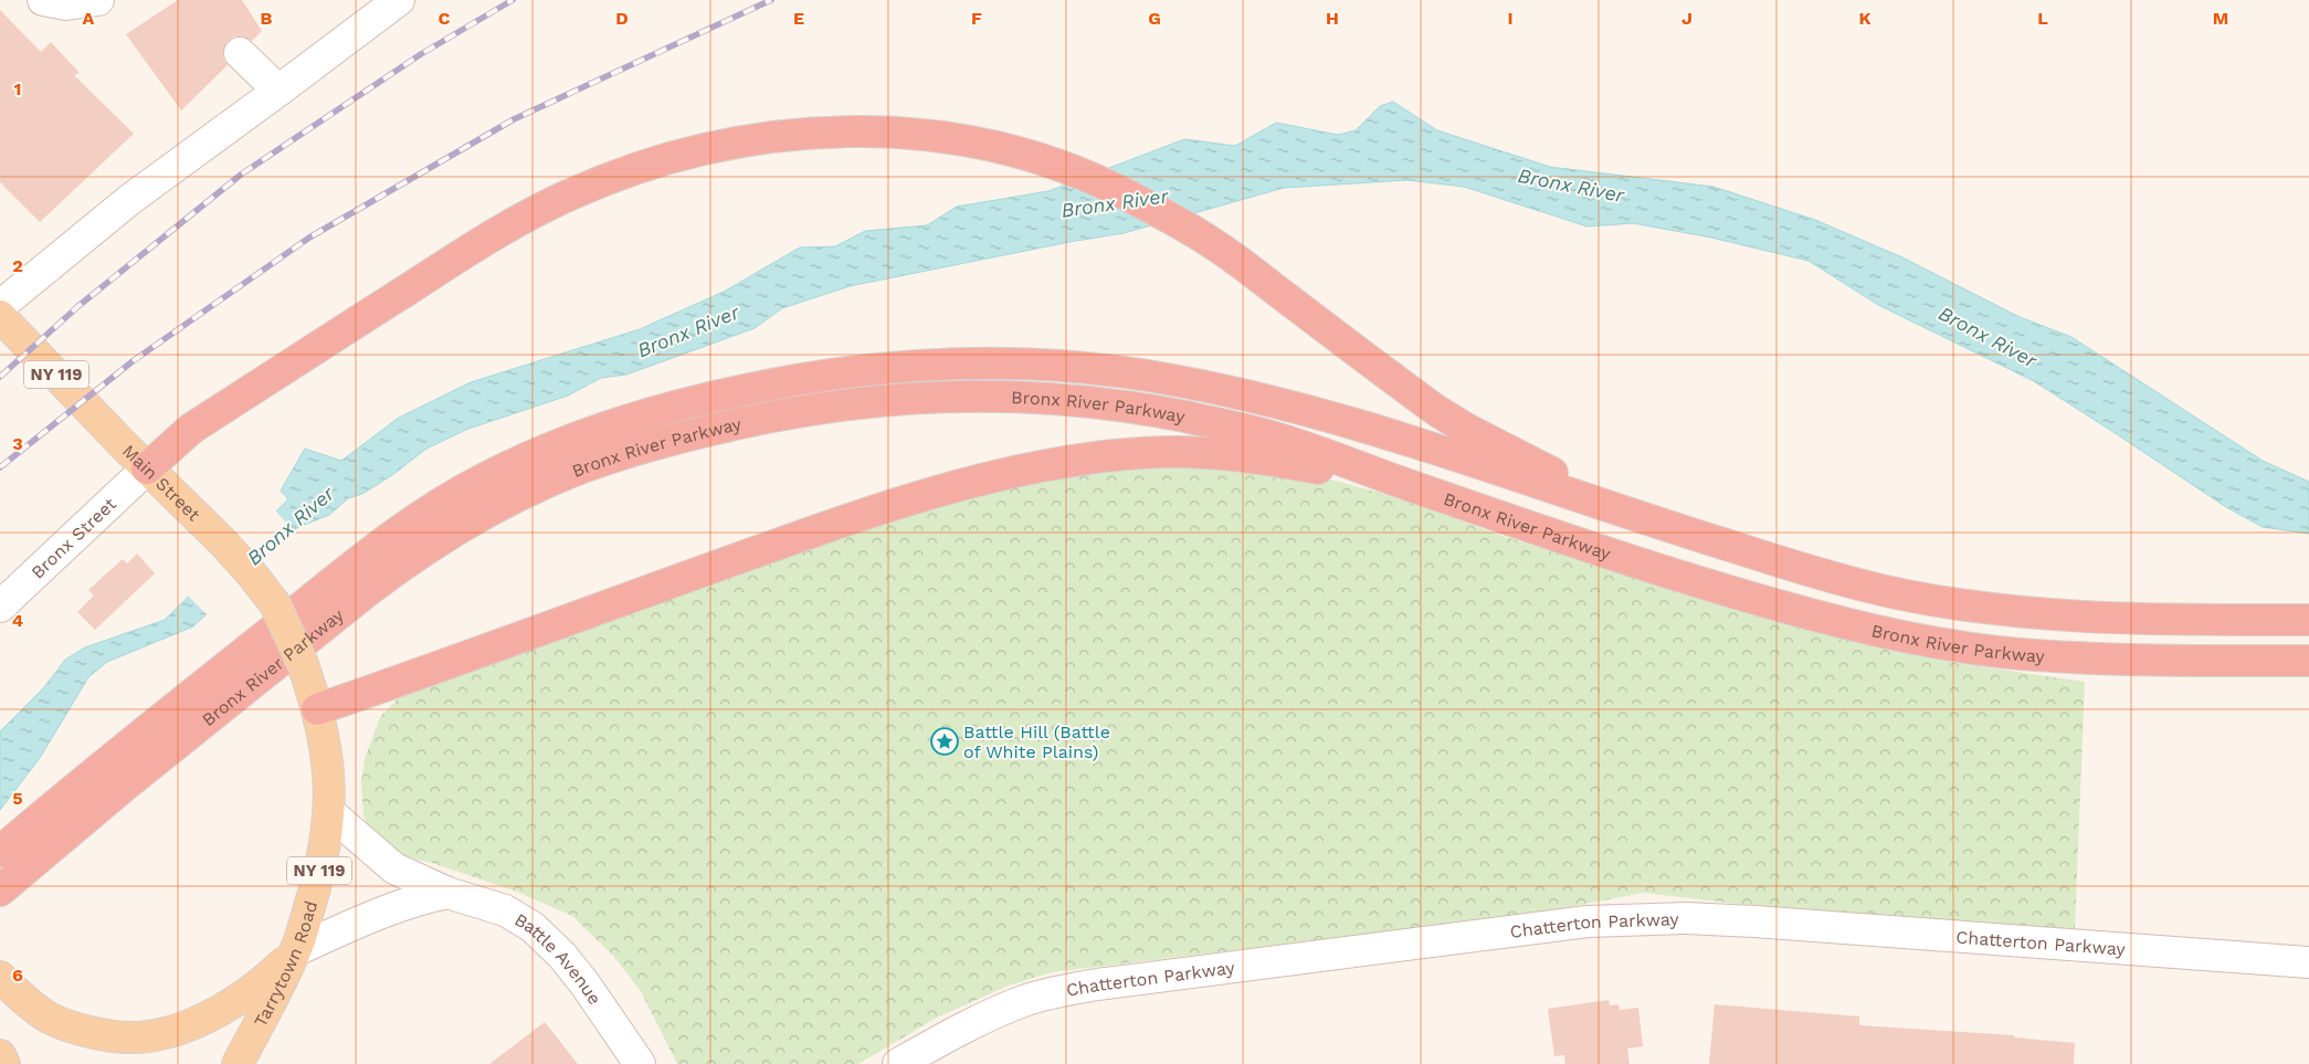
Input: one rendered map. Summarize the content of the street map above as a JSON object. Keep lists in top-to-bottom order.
{
  "streets": {
    "highway": ["Bronx River Parkway"],
    "main road": ["NY 119", "Main Street", "Tarrytown Road"],
    "street": ["Bronx Street", "Chatterton Parkway", "Battle Avenue"]
  },
  "crossings": [
    ["Main Street", "Bronx Street"],
    ["Main Street", "Tarrytown Road"],
    ["Battle Avenue", "Tarrytown Road"]
  ],
  "water": ["Bronx River"],
  "places": {
    "place": ["Battle Hill (Battle of White Plains)"]
  },
  "grid": {
    "columns": [
      "A",
      "B",
      "C",
      "D",
      "E",
      "F",
      "G",
      "H",
      "I",
      "J",
      "K",
      "L",
      "M"
    ],
    "rows": [
      "1",
      "2",
      "3",
      "4",
      "5",
      "6"
    ]
  }
}
